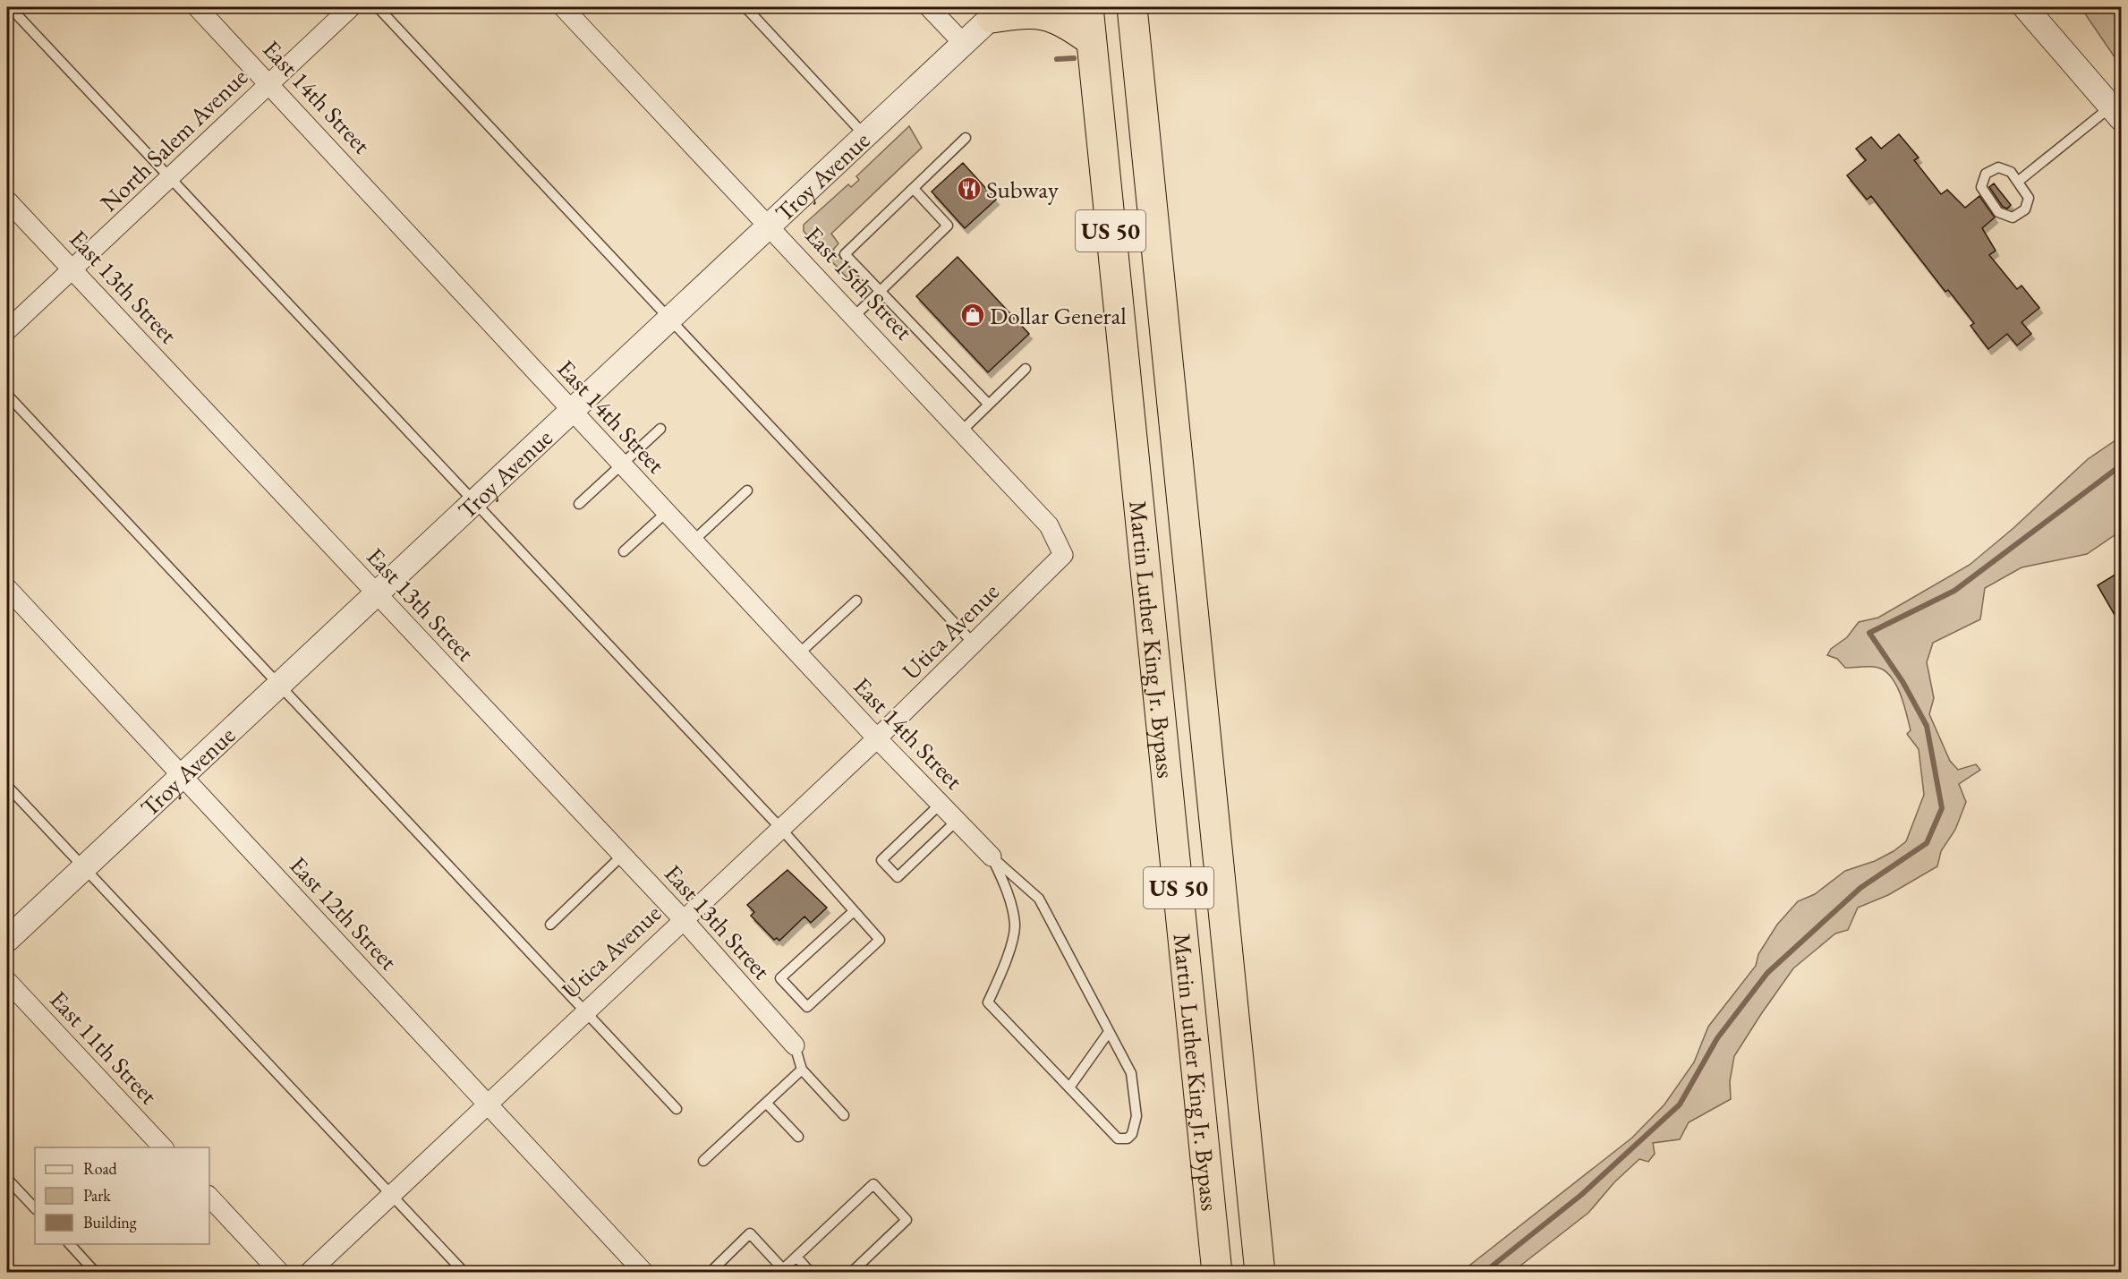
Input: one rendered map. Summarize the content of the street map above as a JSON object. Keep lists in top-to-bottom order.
{
  "streets": {
    "highway": ["US 50", "Martin Luther King Jr. Bypass"],
    "street": [
      "East 14th Street",
      "North Salem Avenue",
      "Troy Avenue",
      "East 15th Street",
      "East 13th Street",
      "Utica Avenue",
      "East 12th Street",
      "East 11th Street"
    ]
  },
  "crossings": [
    ["East 14th Street", "North Salem Avenue"],
    ["East 14th Street", "Troy Avenue"],
    ["East 14th Street", "Utica Avenue"],
    ["North Salem Avenue", "East 13th Street"],
    ["Troy Avenue", "East 15th Street"],
    ["Troy Avenue", "East 13th Street"],
    ["Troy Avenue", "East 12th Street"],
    ["East 15th Street", "Utica Avenue"],
    ["East 13th Street", "Utica Avenue"],
    ["Utica Avenue", "East 12th Street"]
  ],
  "places": {
    "restaurant": ["Subway"],
    "shop": ["Dollar General"]
  },
  "legend": ["Road", "Park", "Building"]
}
